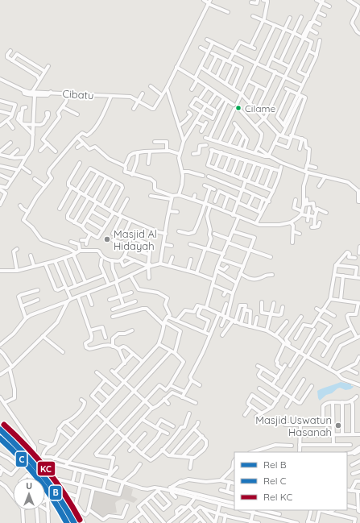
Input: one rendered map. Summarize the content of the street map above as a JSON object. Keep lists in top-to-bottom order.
{
  "streets": {
    "street": ["Cibatu"]
  },
  "places": ["Cilame", "Masjid Al Hidayah", "Masjid Uswatun Hasanah"],
  "lines": ["rail line KC", "rail line B", "rail line C"],
  "legend": ["Rel B", "Rel C", "Rel KC"],
  "north": "top"
}
